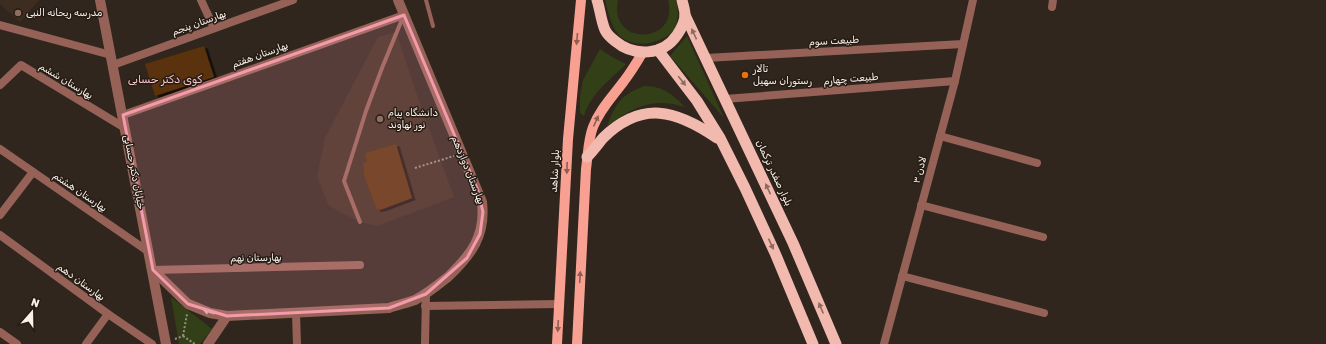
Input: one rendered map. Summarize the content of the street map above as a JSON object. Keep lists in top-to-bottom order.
{
  "streets": {
    "highway": ["بلوار صفدر ترکمان"],
    "main road": ["بلوار شاهد"],
    "street": [
      "بهارستان پنجم",
      "طبیعت سوم",
      "بهارستان هفتم",
      "طبیعت چهارم",
      "بهارستان ششم",
      "بهارستان دوازدهم",
      "لادن ۳",
      "خیابان دکتر حسابی",
      "بهارستان هشتم",
      "بهارستان نهم",
      "بهارستان دهم"
    ]
  },
  "crossings": [
    ["بهارستان پنجم", "خیابان دکتر حسابی"],
    ["طبیعت سوم", "لادن ۳"],
    ["طبیعت سوم", "بلوار صفدر ترکمان"],
    ["بهارستان هفتم", "بهارستان دوازدهم"],
    ["بهارستان هفتم", "خیابان دکتر حسابی"],
    ["طبیعت چهارم", "لادن ۳"],
    ["طبیعت چهارم", "بلوار صفدر ترکمان"],
    ["بهارستان ششم", "خیابان دکتر حسابی"],
    ["خیابان دکتر حسابی", "بهارستان هشتم"],
    ["خیابان دکتر حسابی", "بهارستان نهم"]
  ],
  "districts": ["کوی دکتر حسابی"],
  "places": ["مدرسه ریحانه النبی", "تالار رستوران سهیل", "دانشگاه پیام نور نهاوند"],
  "north": "top"
}
